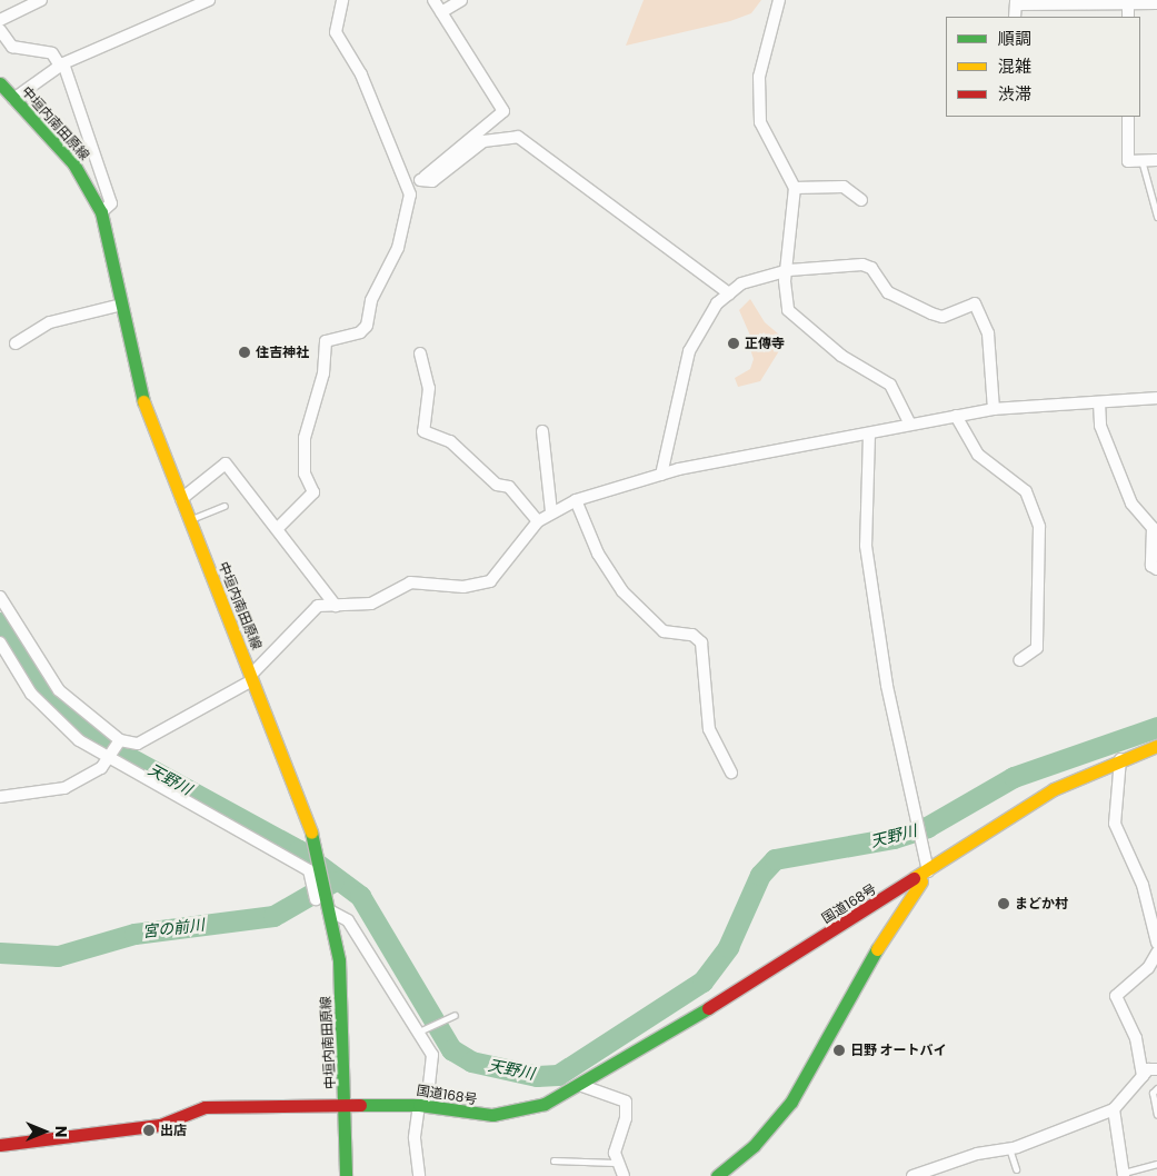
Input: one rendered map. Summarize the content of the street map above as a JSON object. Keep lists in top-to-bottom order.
{
  "streets": {
    "main road": ["中垣内南田原線", "国道168号"]
  },
  "crossings": [
    ["中垣内南田原線", "国道168号"]
  ],
  "water": ["天野川", "宮の前川"],
  "places": [
    "正傳寺",
    "住吉神社",
    "まどか村",
    "日野 オートバイ",
    "出店"
  ],
  "legend": ["順調", "混雑", "渋滞"],
  "north": "right"
}
